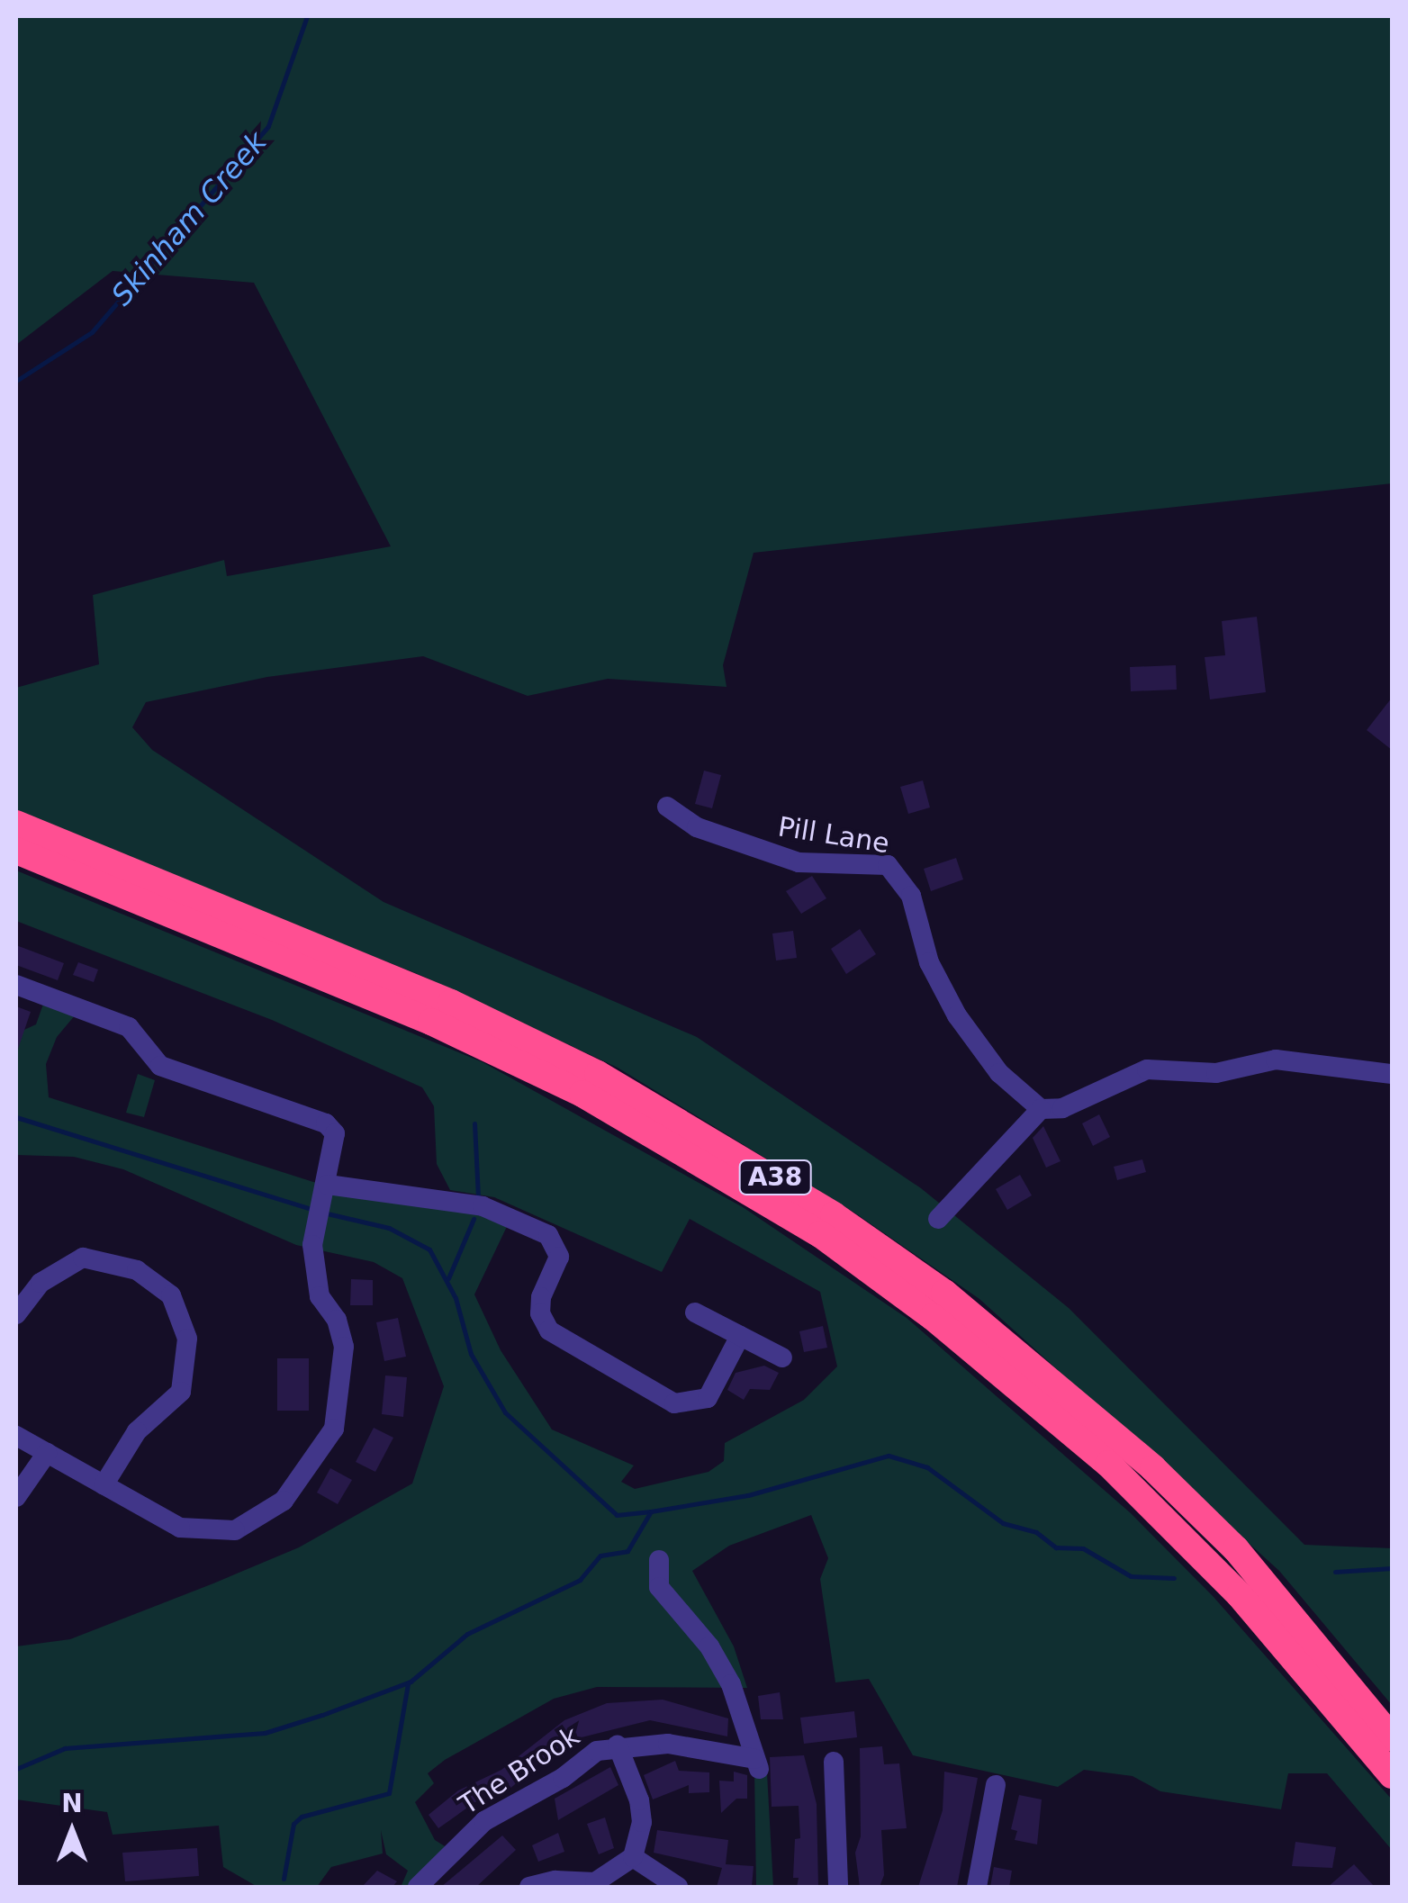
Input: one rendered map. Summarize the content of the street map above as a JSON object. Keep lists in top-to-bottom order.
{
  "streets": {
    "highway": ["A38"],
    "street": ["Pill Lane", "The Brook"]
  },
  "water": ["Skinham Creek"],
  "north": "top"
}
